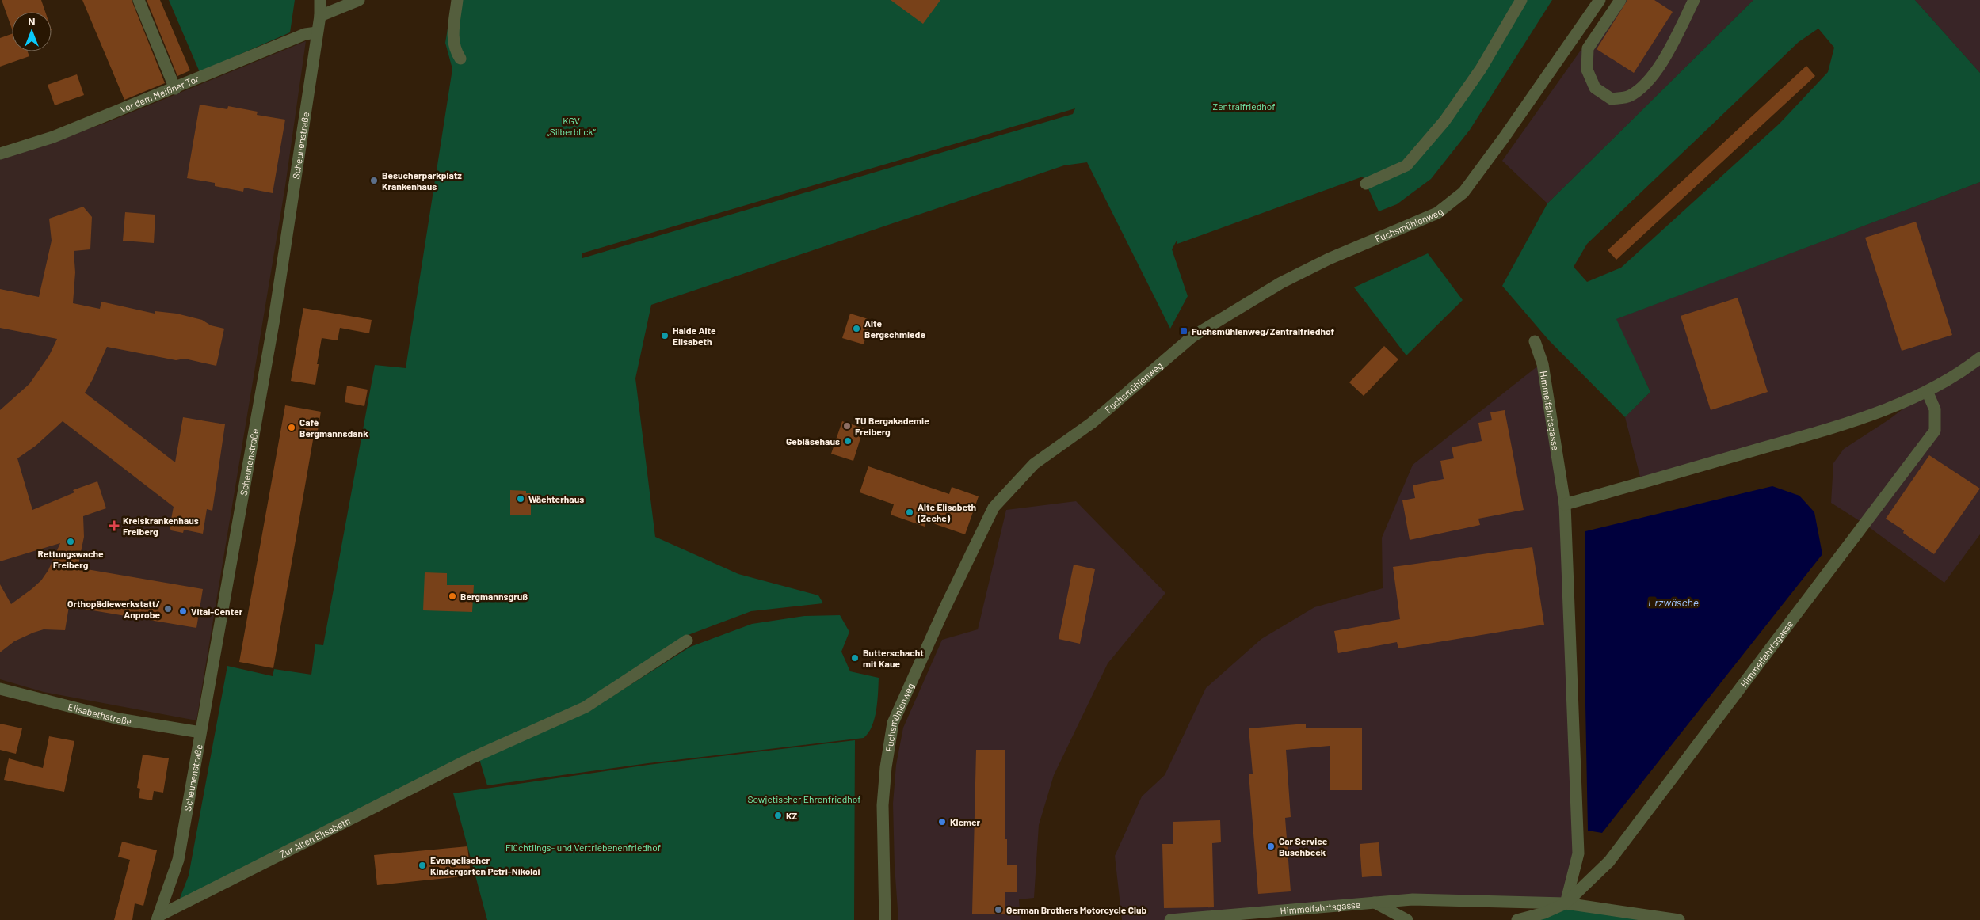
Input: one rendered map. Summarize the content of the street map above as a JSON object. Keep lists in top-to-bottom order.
{
  "streets": {
    "street": [
      "Vor dem Meißner Tor",
      "Scheunenstraße",
      "Fuchsmühlenweg",
      "Himmelfahrtsgasse",
      "Elisabethstraße",
      "Zur Alten Elisabeth"
    ]
  },
  "crossings": [
    ["Vor dem Meißner Tor", "Scheunenstraße"],
    ["Scheunenstraße", "Elisabethstraße"],
    ["Scheunenstraße", "Zur Alten Elisabeth"]
  ],
  "water": ["Erzwäsche"],
  "parks": [
    "Zentralfriedhof",
    "KGV „Silberblick“",
    "Sowjetischer Ehrenfriedhof",
    "Flüchtlings- und Vertriebenenfriedhof"
  ],
  "places": {
    "other": [
      "Besucherparkplatz Krankenhaus",
      "Alte Bergschmiede",
      "Halde Alte Elisabeth",
      "TU Bergakademie Freiberg",
      "Café Bergmannsdank",
      "Gebläsehaus",
      "Wächterhaus",
      "Alte Elisabeth (Zeche)",
      "Rettungswache Freiberg",
      "Bergmannsgruß",
      "Orthopädiewerkstatt/ Anprobe",
      "Vital-Center",
      "Butterschacht mit Kaue",
      "KZ",
      "Klemer",
      "Car Service Buschbeck",
      "Evangelischer Kindergarten Petri-Nikolai",
      "German Brothers Motorcycle Club"
    ],
    "transit": ["Fuchsmühlenweg/Zentralfriedhof"],
    "health": ["Kreiskrankenhaus Freiberg"]
  },
  "north": "top"
}
